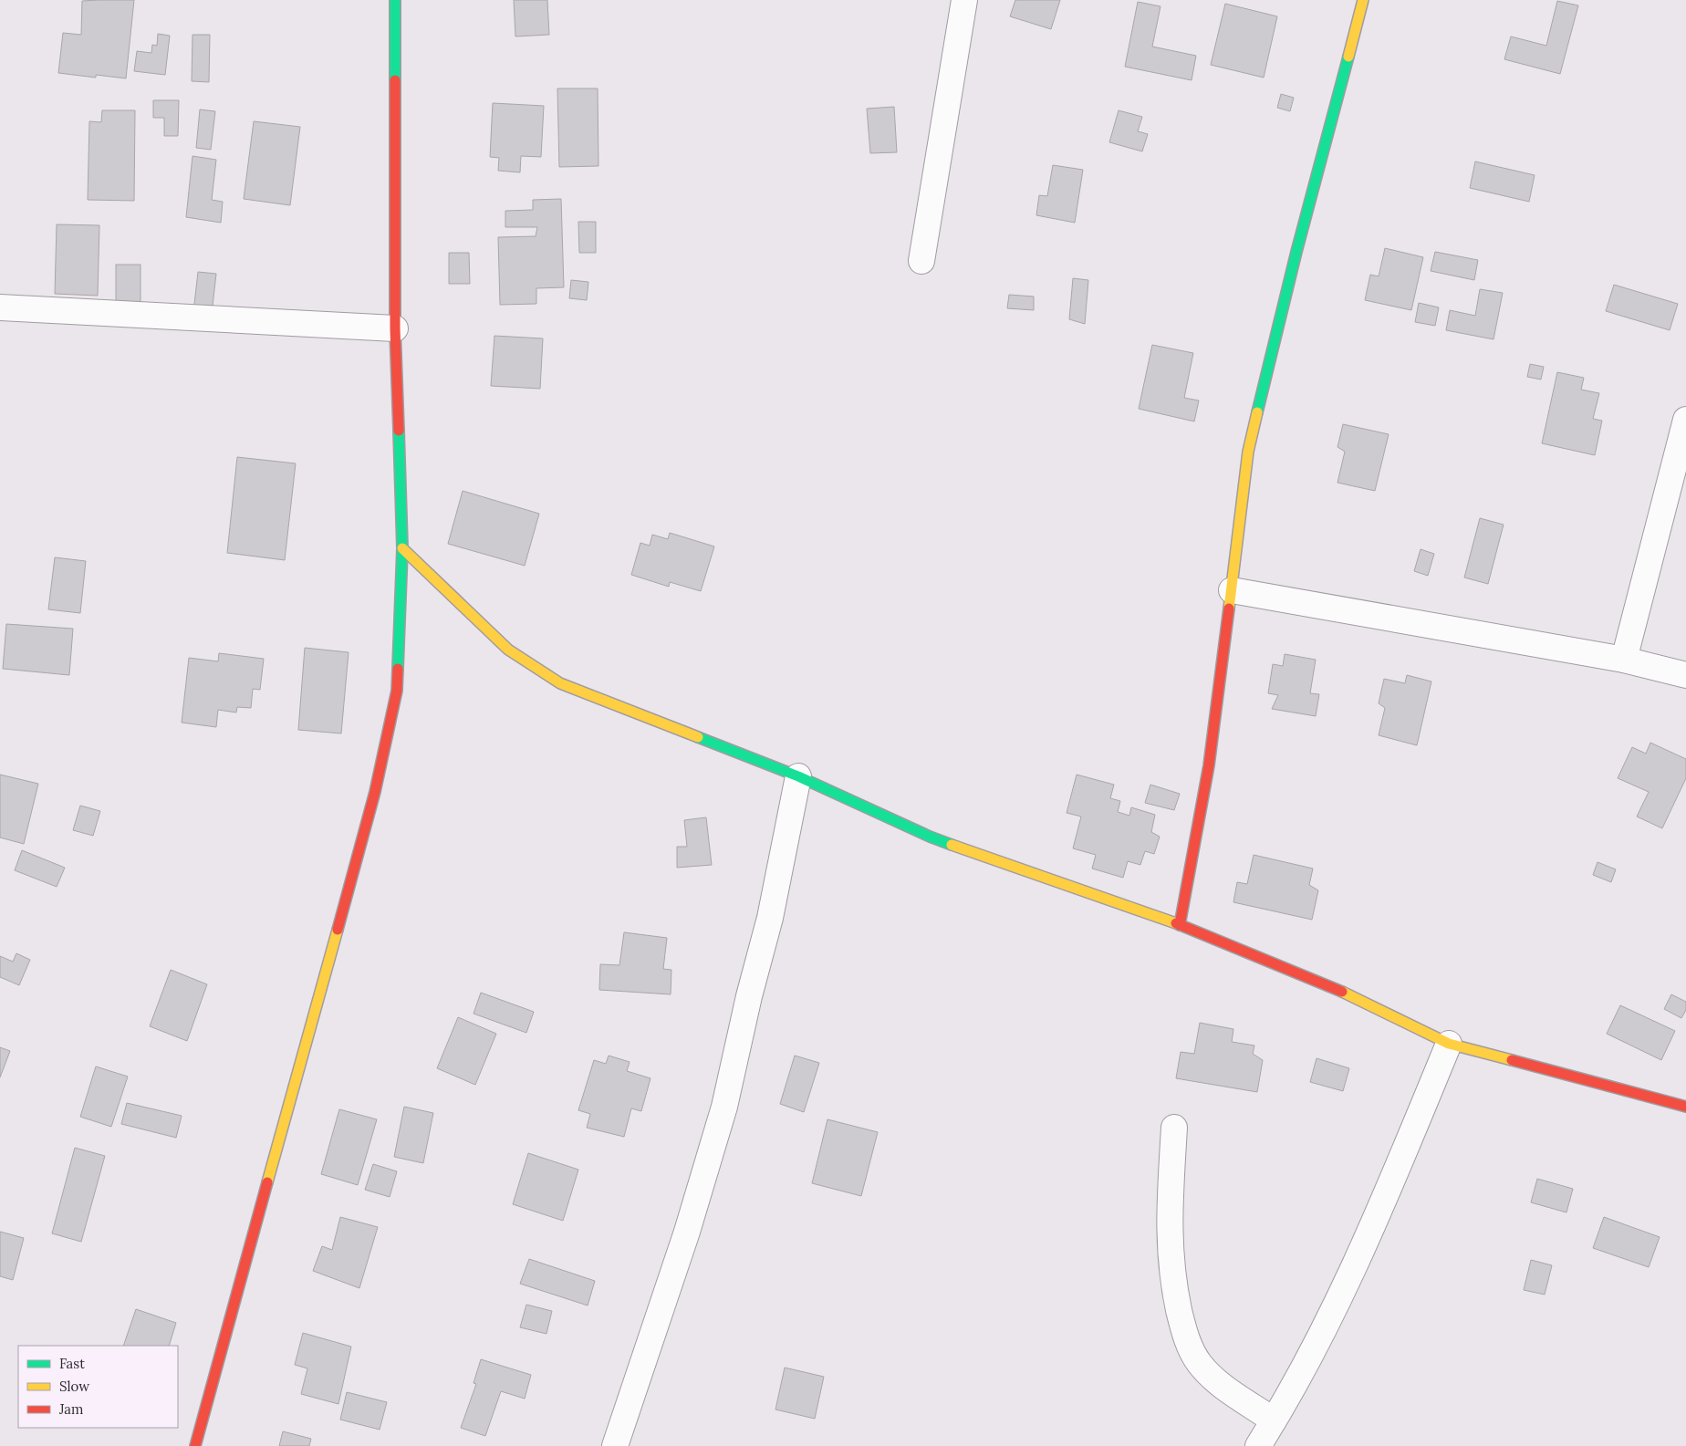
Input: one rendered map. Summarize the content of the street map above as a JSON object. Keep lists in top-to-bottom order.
{
  "legend": ["Fast", "Slow", "Jam"]
}
